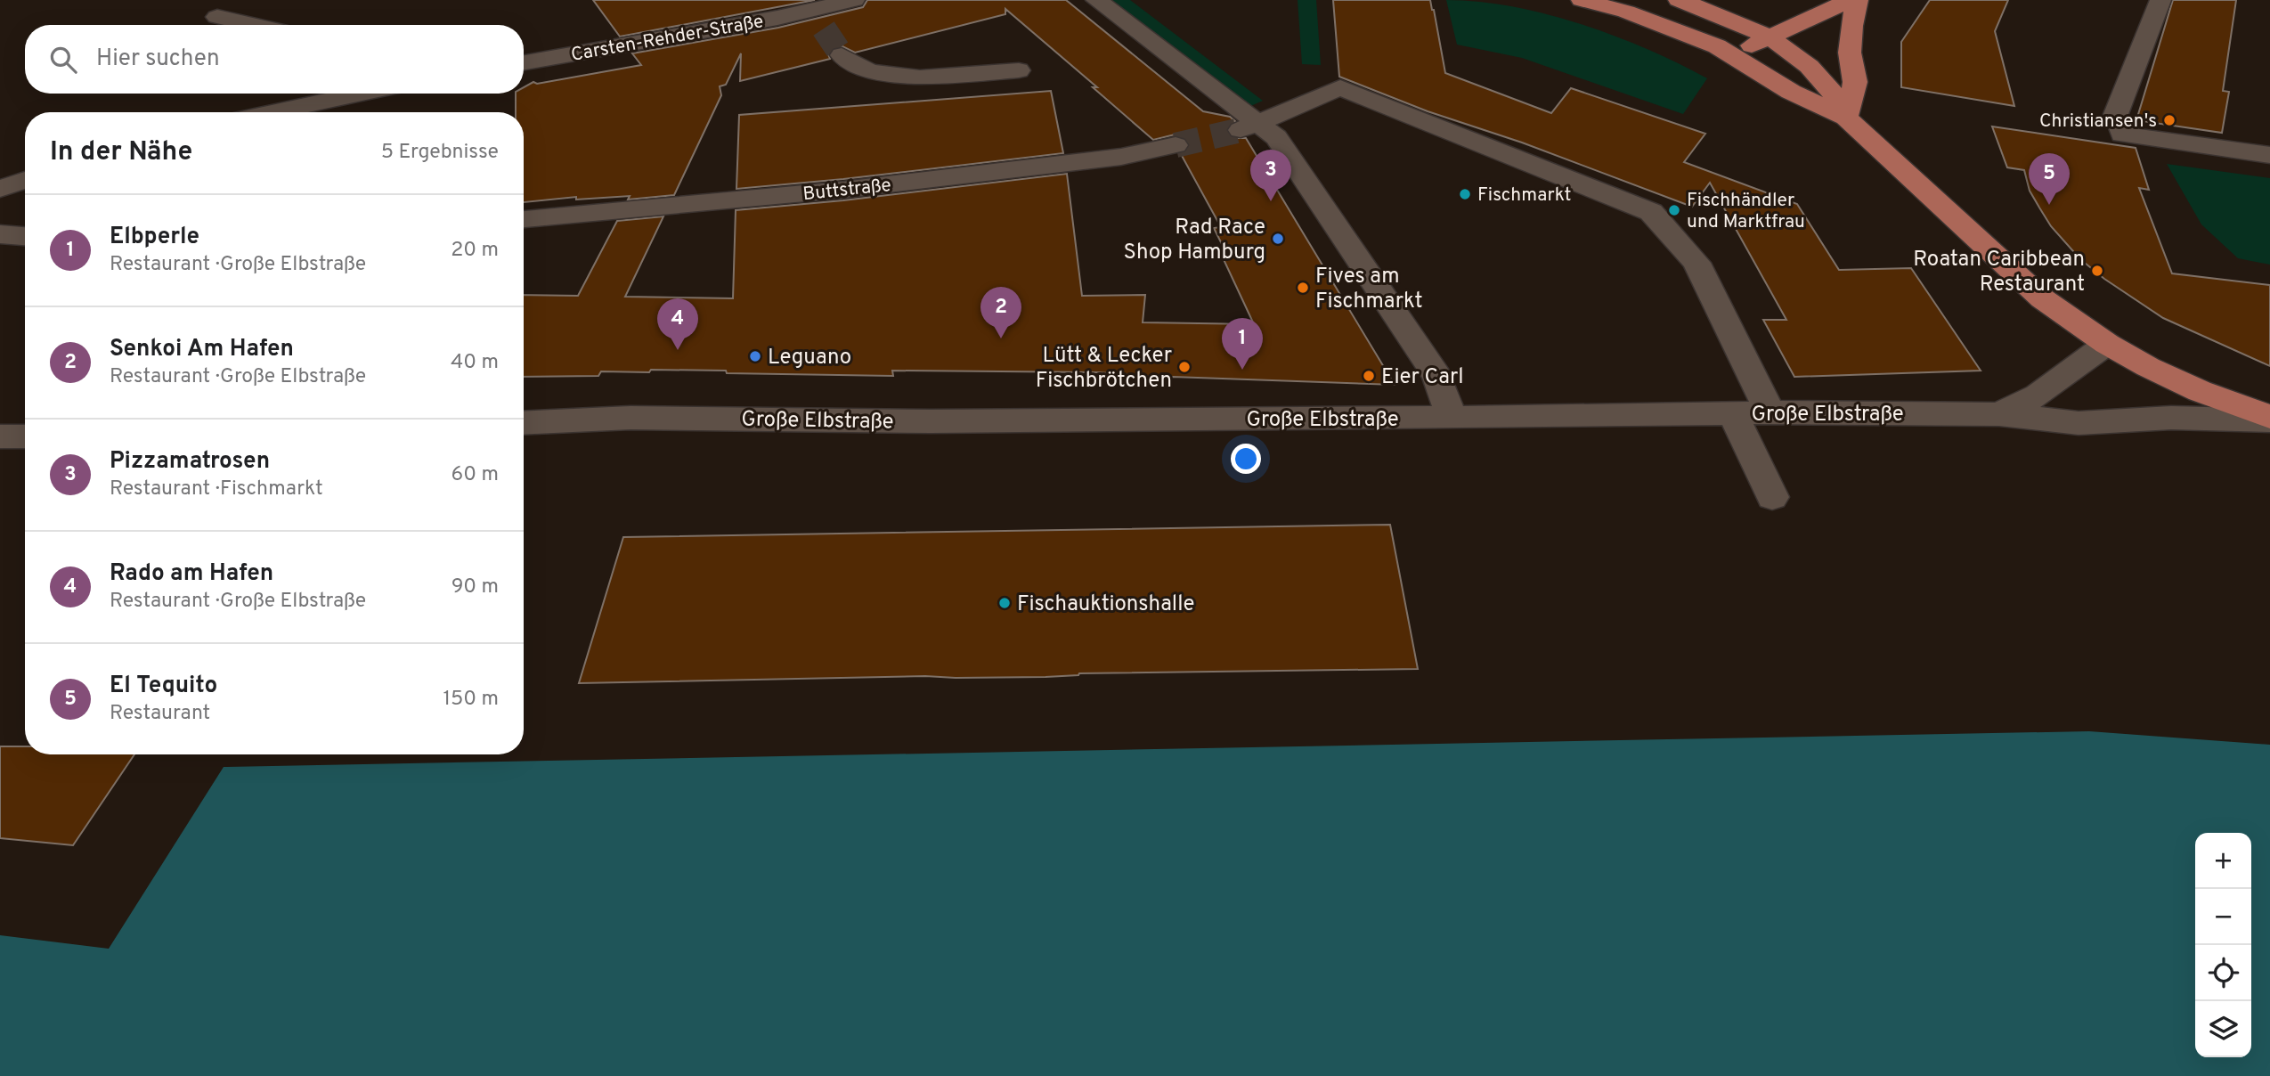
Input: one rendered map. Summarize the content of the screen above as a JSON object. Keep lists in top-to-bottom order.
{
  "streets": {
    "street": ["Carsten-Rehder-Straße", "Buttstraße", "Große Elbstraße"]
  },
  "places": [
    "Christiansen's",
    "Fischmarkt",
    "Fischhändler und Marktfrau",
    "Rad Race Shop Hamburg",
    "Roatan Caribbean Restaurant",
    "Fives am Fischmarkt",
    "Leguano",
    "Lütt & Lecker Fischbrötchen",
    "Eier Carl",
    "Fischauktionshalle"
  ],
  "page": {
    "search": "Hier suchen",
    "heading": ["In der Nähe", "5 Ergebnisse"],
    "pins": [
      "3",
      "5",
      "2",
      "4",
      "1"
    ],
    "list": [
      {
        "mark": "1",
        "name": "Elbperle",
        "note": "Restaurant · Große Elbstraße",
        "value": "20 m"
      },
      {
        "mark": "2",
        "name": "Senkoi Am Hafen",
        "note": "Restaurant · Große Elbstraße",
        "value": "40 m"
      },
      {
        "mark": "3",
        "name": "Pizzamatrosen",
        "note": "Restaurant · Fischmarkt",
        "value": "60 m"
      },
      {
        "mark": "4",
        "name": "Rado am Hafen",
        "note": "Restaurant · Große Elbstraße",
        "value": "90 m"
      },
      {
        "mark": "5",
        "name": "El Tequito",
        "note": "Restaurant",
        "value": "150 m"
      }
    ],
    "map_buttons": ["+", "−"]
  }
}
